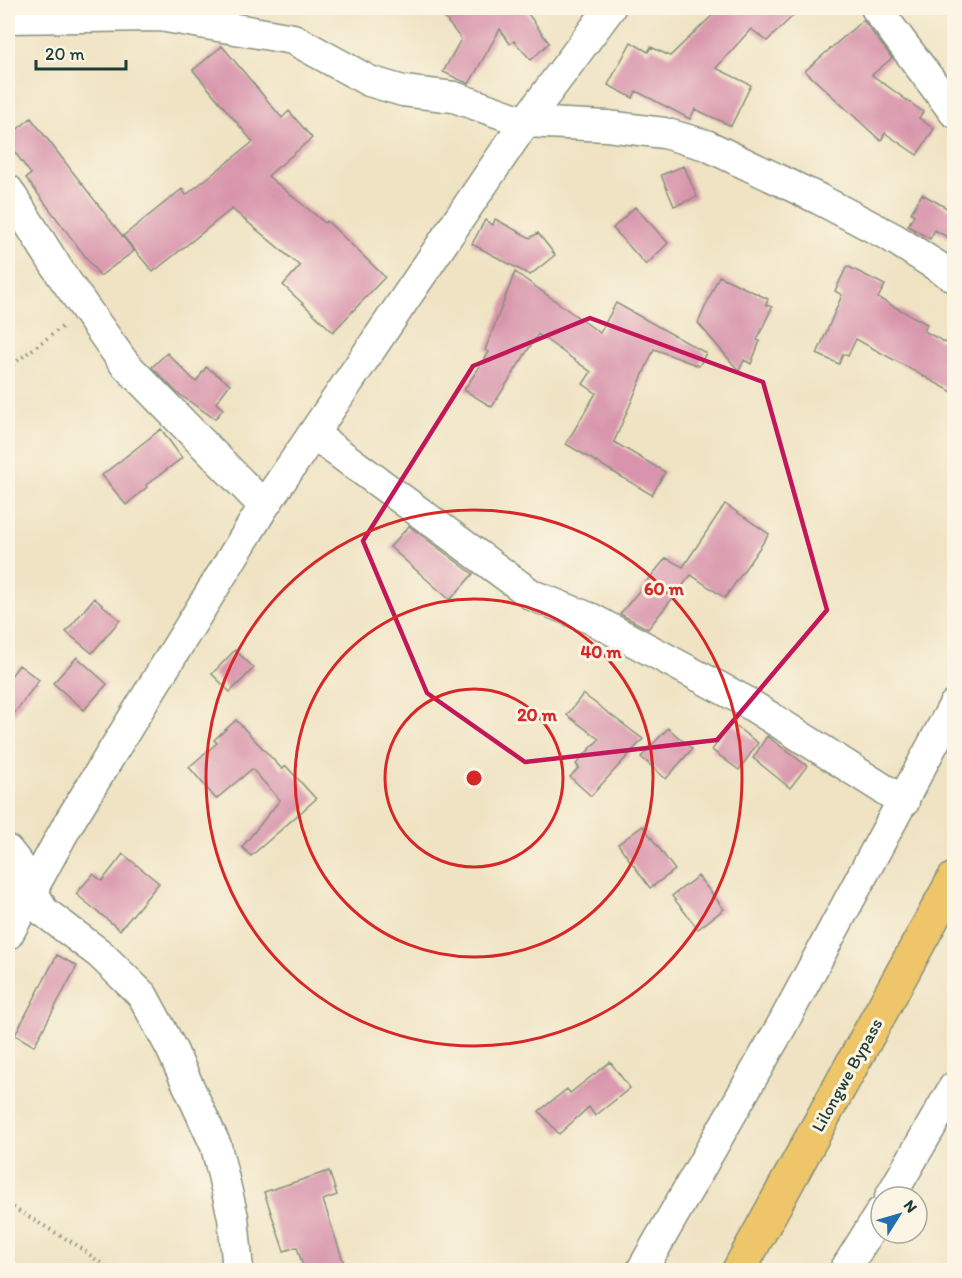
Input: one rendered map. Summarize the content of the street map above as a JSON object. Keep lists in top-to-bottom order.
{
  "streets": {
    "main road": ["Lilongwe Bypass"]
  },
  "scale_bar": "20 m",
  "north": "top right",
  "rings": ["60 m", "40 m", "20 m"]
}
